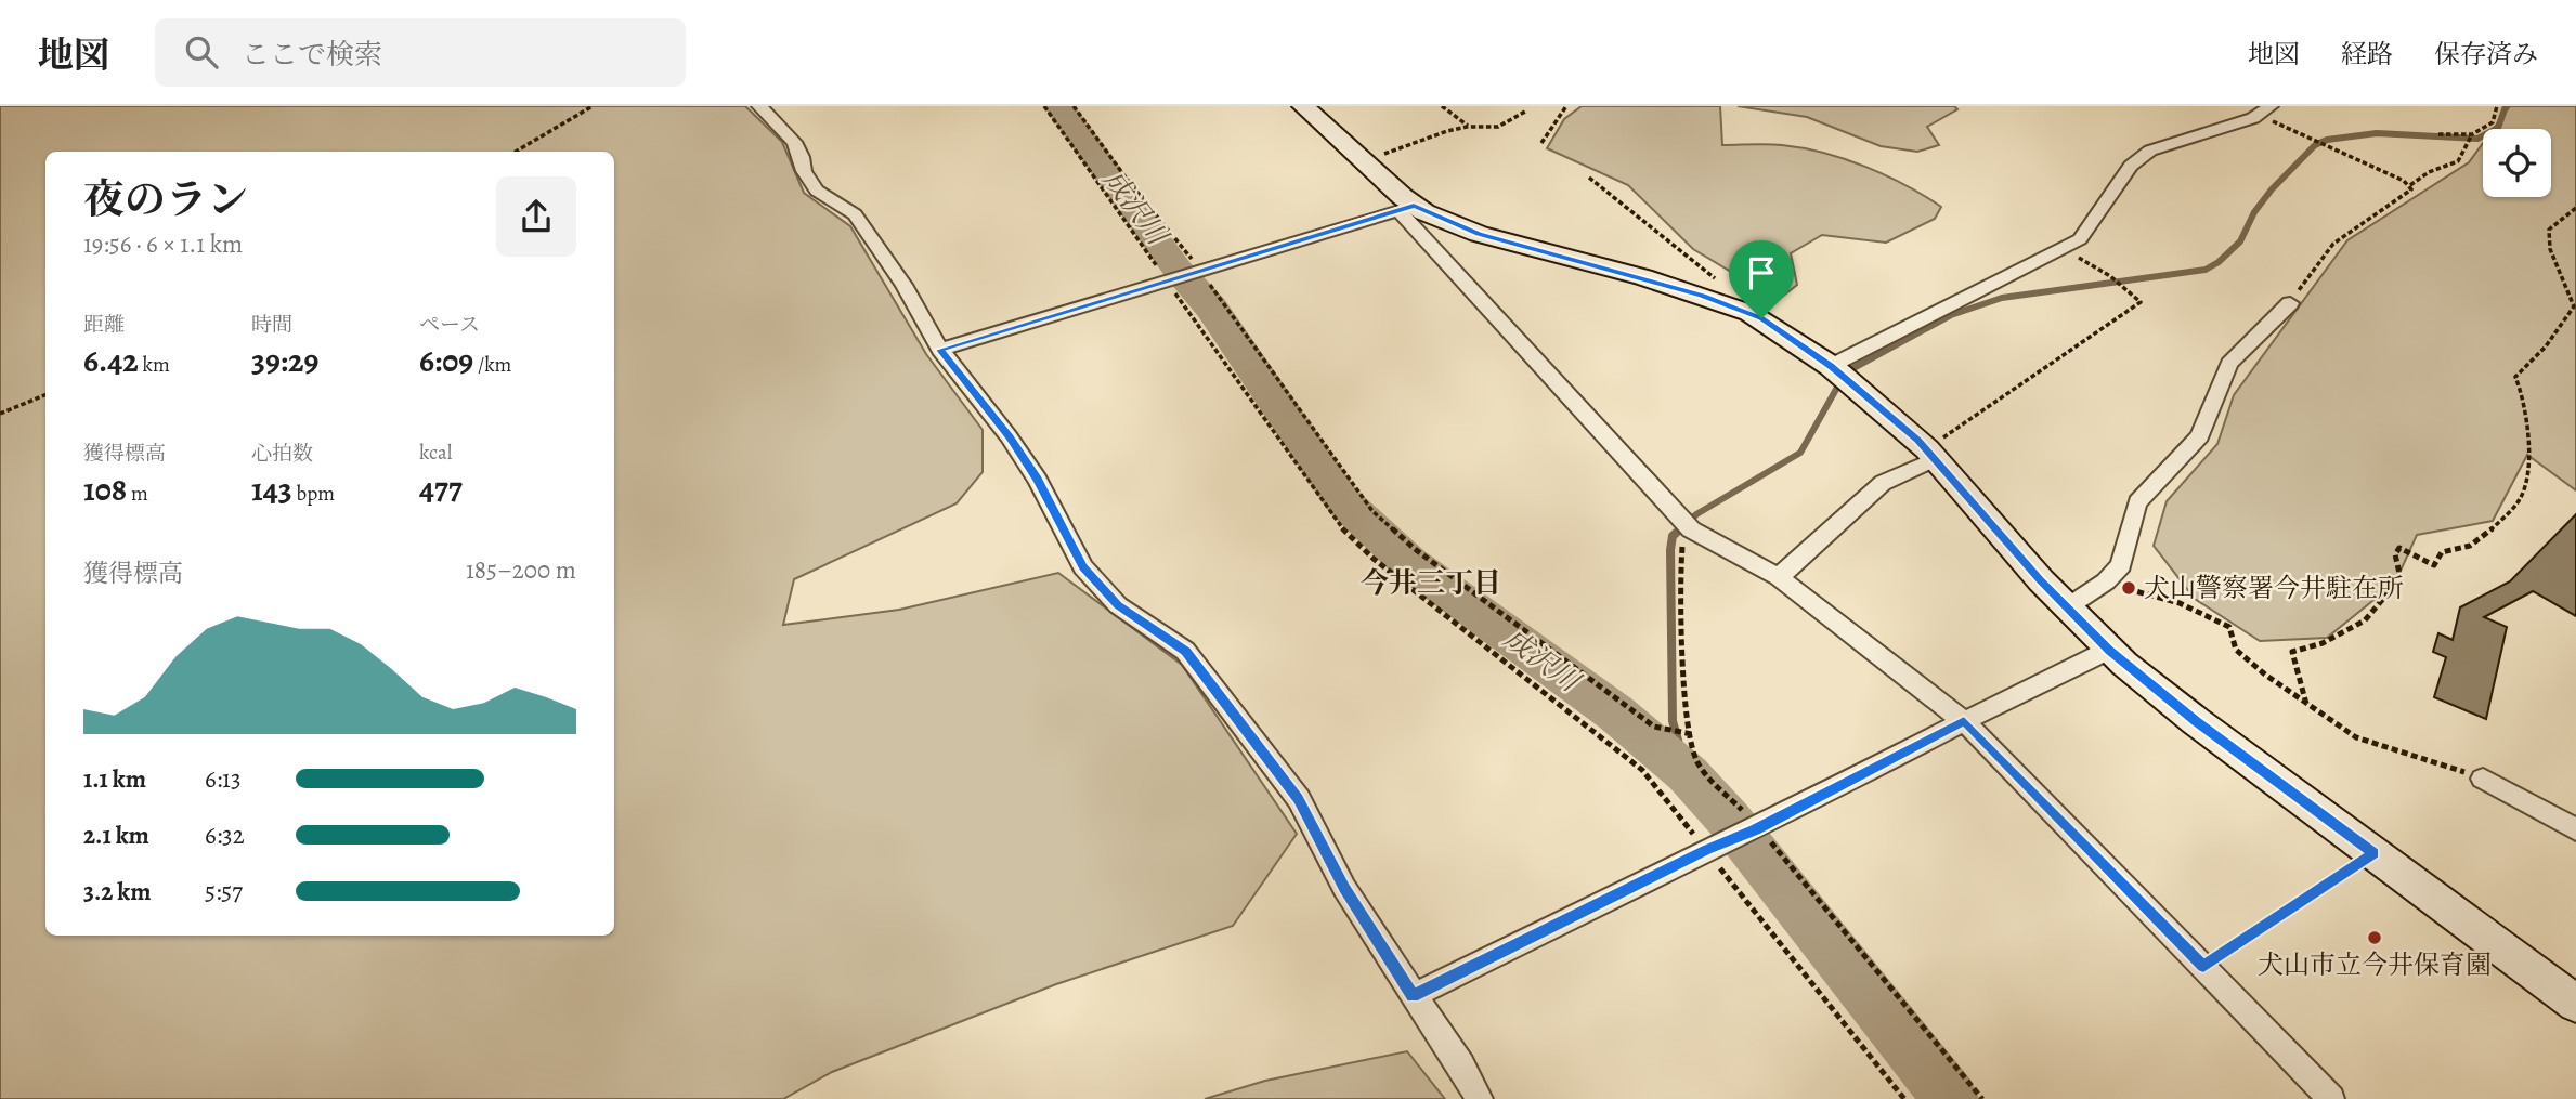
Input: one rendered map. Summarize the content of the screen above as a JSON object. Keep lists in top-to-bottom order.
{
  "districts": ["今井三丁目"],
  "water": ["成沢川"],
  "places": ["犬山警察署今井駐在所", "犬山市立今井保育園"],
  "page": {
    "header": "地図",
    "search": "ここで検索",
    "nav": ["地図", "経路", "保存済み"],
    "heading": ["夜のラン", "19:56 · 6 × 1.1 km"],
    "stats": [
      ["距離", "6.42 km"],
      ["時間", "39:29"],
      ["ペース", "6:09 /km"],
      ["獲得標高", "108 m"],
      ["心拍数", "143 bpm"],
      ["kcal", "477"]
    ],
    "chart": ["獲得標高", "185–200 m"],
    "list": [
      {
        "name": "1.1 km",
        "note": "6:13"
      },
      {
        "name": "2.1 km",
        "note": "6:32"
      },
      {
        "name": "3.2 km",
        "note": "5:57"
      }
    ]
  }
}
